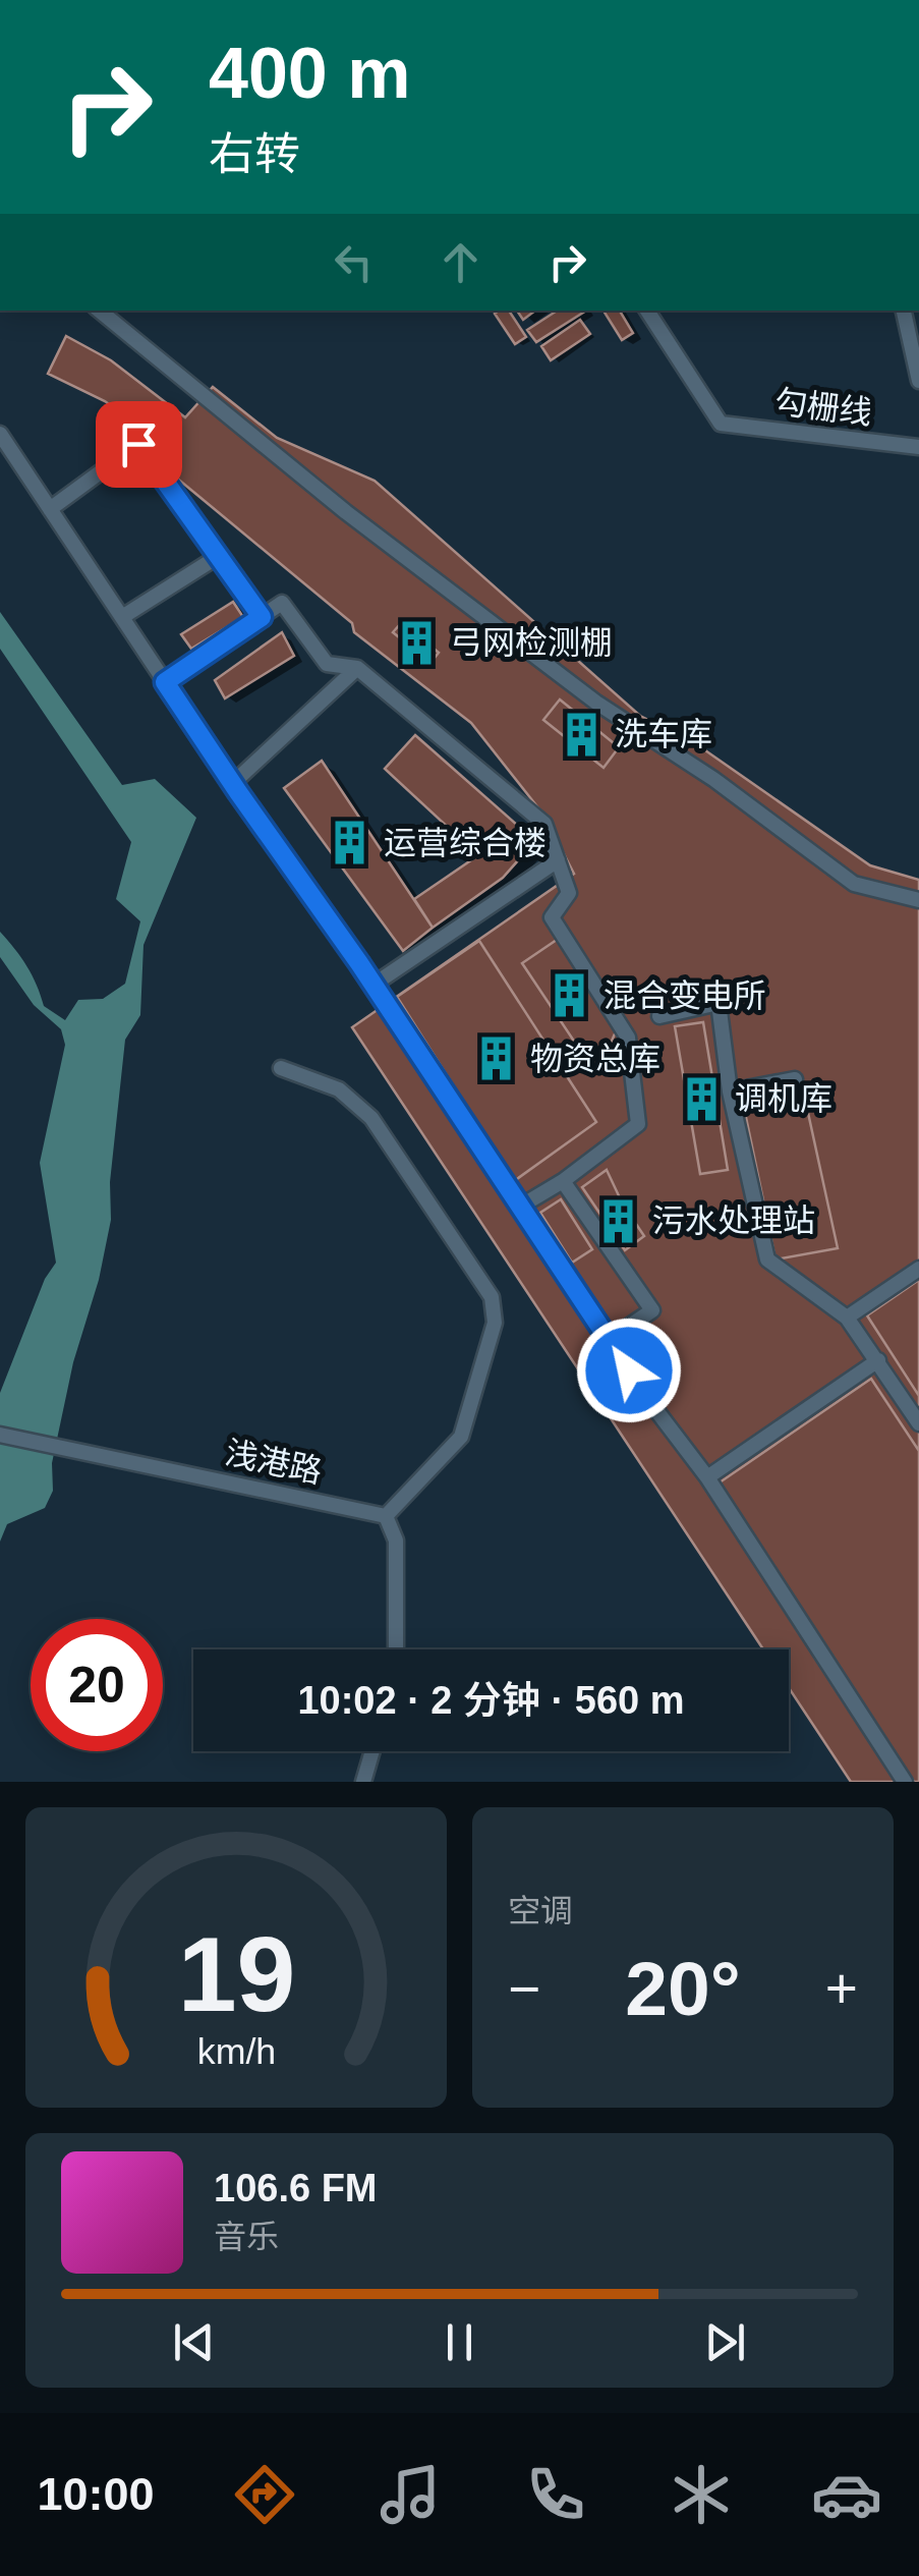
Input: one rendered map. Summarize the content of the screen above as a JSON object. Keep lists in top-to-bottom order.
{
  "streets": {
    "street": ["勾栅线", "浅港路"]
  },
  "places": {
    "building": [
      "弓网检测棚",
      "洗车库",
      "运营综合楼",
      "混合变电所",
      "物资总库",
      "调机库",
      "污水处理站"
    ]
  },
  "page": {
    "turn": ["400 m", "右转"],
    "limit": "20",
    "trip": "10:02 · 2 分钟 · 560 m",
    "tile": "空调",
    "heat": ["−", "20°", "+"],
    "song": ["106.6 FM", "音乐"],
    "tabs": "10:00",
    "gauge": ["19", "km/h"]
  }
}
